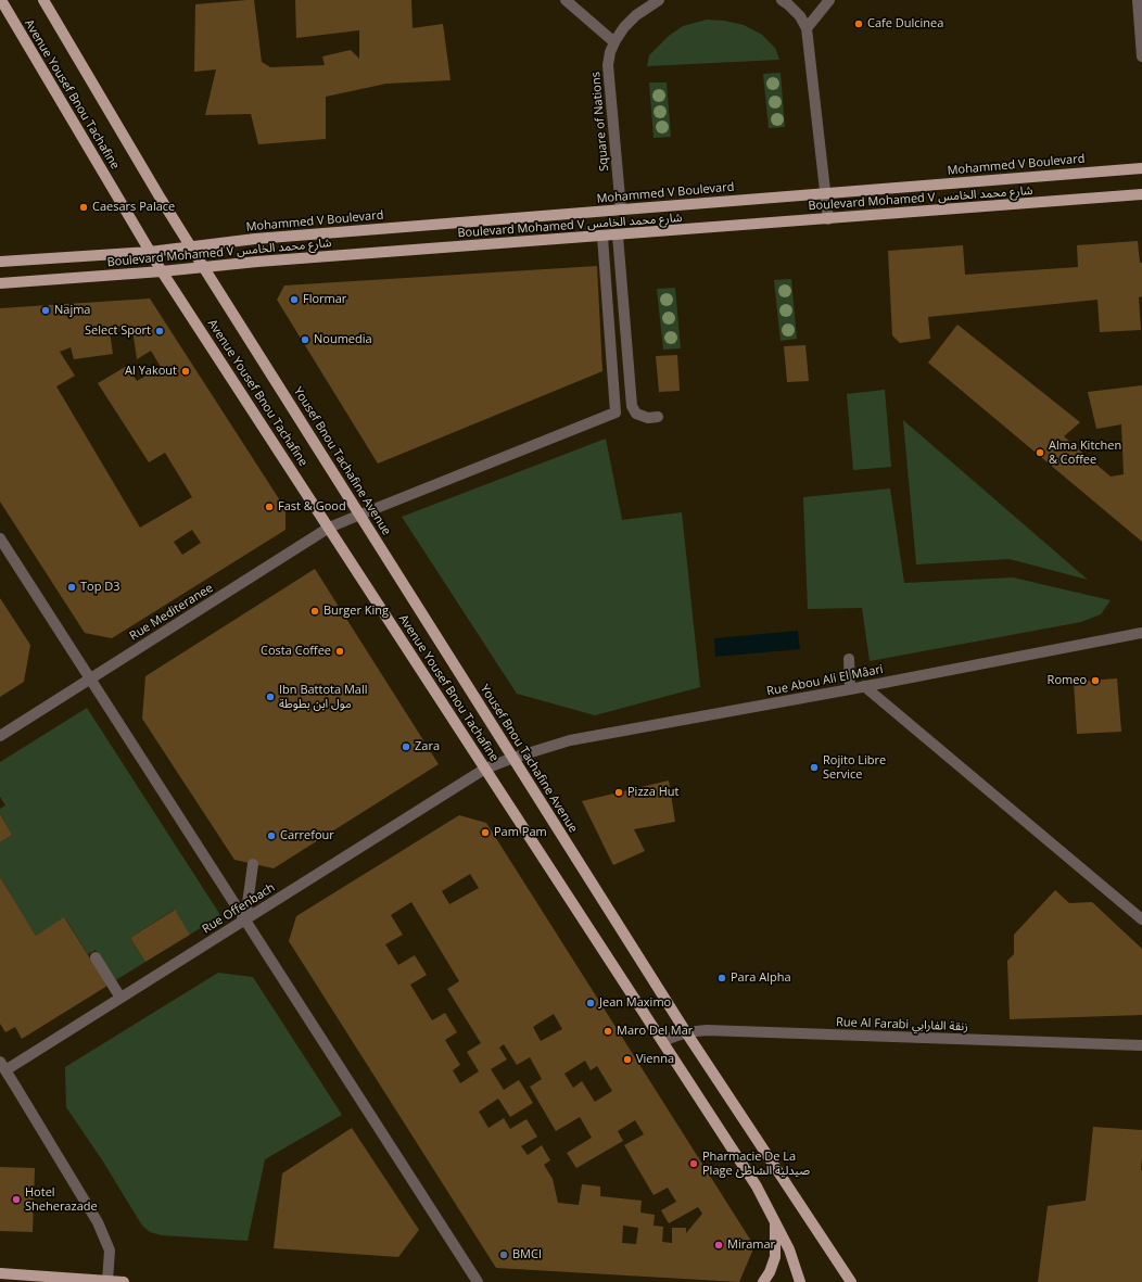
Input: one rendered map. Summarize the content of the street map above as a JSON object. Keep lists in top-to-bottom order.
{
  "streets": {
    "main road": [
      "Avenue Yousef Bnou Tachafine",
      "Mohammed V Boulevard",
      "Boulevard Mohamed V شارع محمد الخامس",
      "Yousef Bnou Tachafine Avenue"
    ],
    "street": [
      "Square of Nations",
      "Rue Mediteranee",
      "Rue Abou Ali El Mâari",
      "Rue Offenbach",
      "Rue Al Farabi زنقة الفارابي"
    ]
  },
  "crossings": [
    ["Avenue Yousef Bnou Tachafine", "Mohammed V Boulevard"],
    ["Avenue Yousef Bnou Tachafine", "Boulevard Mohamed V شارع محمد الخامس"],
    ["Avenue Yousef Bnou Tachafine", "Yousef Bnou Tachafine Avenue"],
    ["Avenue Yousef Bnou Tachafine", "Rue Mediteranee"],
    ["Avenue Yousef Bnou Tachafine", "Rue Abou Ali El Mâari"],
    ["Avenue Yousef Bnou Tachafine", "Rue Offenbach"],
    ["Avenue Yousef Bnou Tachafine", "Rue Al Farabi زنقة الفارابي"],
    ["Square of Nations", "Mohammed V Boulevard"],
    ["Mohammed V Boulevard", "Boulevard Mohamed V شارع محمد الخامس"],
    ["Mohammed V Boulevard", "Yousef Bnou Tachafine Avenue"],
    ["Boulevard Mohamed V شارع محمد الخامس", "Yousef Bnou Tachafine Avenue"],
    ["Boulevard Mohamed V شارع محمد الخامس", "Rue Mediteranee"],
    ["Yousef Bnou Tachafine Avenue", "Rue Mediteranee"],
    ["Yousef Bnou Tachafine Avenue", "Rue Abou Ali El Mâari"],
    ["Yousef Bnou Tachafine Avenue", "Rue Al Farabi زنقة الفارابي"],
    ["Rue Abou Ali El Mâari", "Rue Offenbach"]
  ],
  "places": [
    "Cafe Dulcinea",
    "Caesars Palace",
    "Flormar",
    "Najma",
    "Select Sport",
    "Noumedia",
    "Al Yakout",
    "Alma Kitchen & Coffee",
    "Fast & Good",
    "Top D3",
    "Burger King",
    "Costa Coffee",
    "Romeo",
    "Ibn Battota Mall مول ابن بطوطة",
    "Zara",
    "Rojito Libre Service",
    "Pizza Hut",
    "Pam Pam",
    "Carrefour",
    "Para Alpha",
    "Jean Maximo",
    "Maro Del Mar",
    "Vienna",
    "Pharmacie De La Plage صيدلية الشاطئ",
    "Hotel Sheherazade",
    "Miramar",
    "BMCI"
  ]
}
